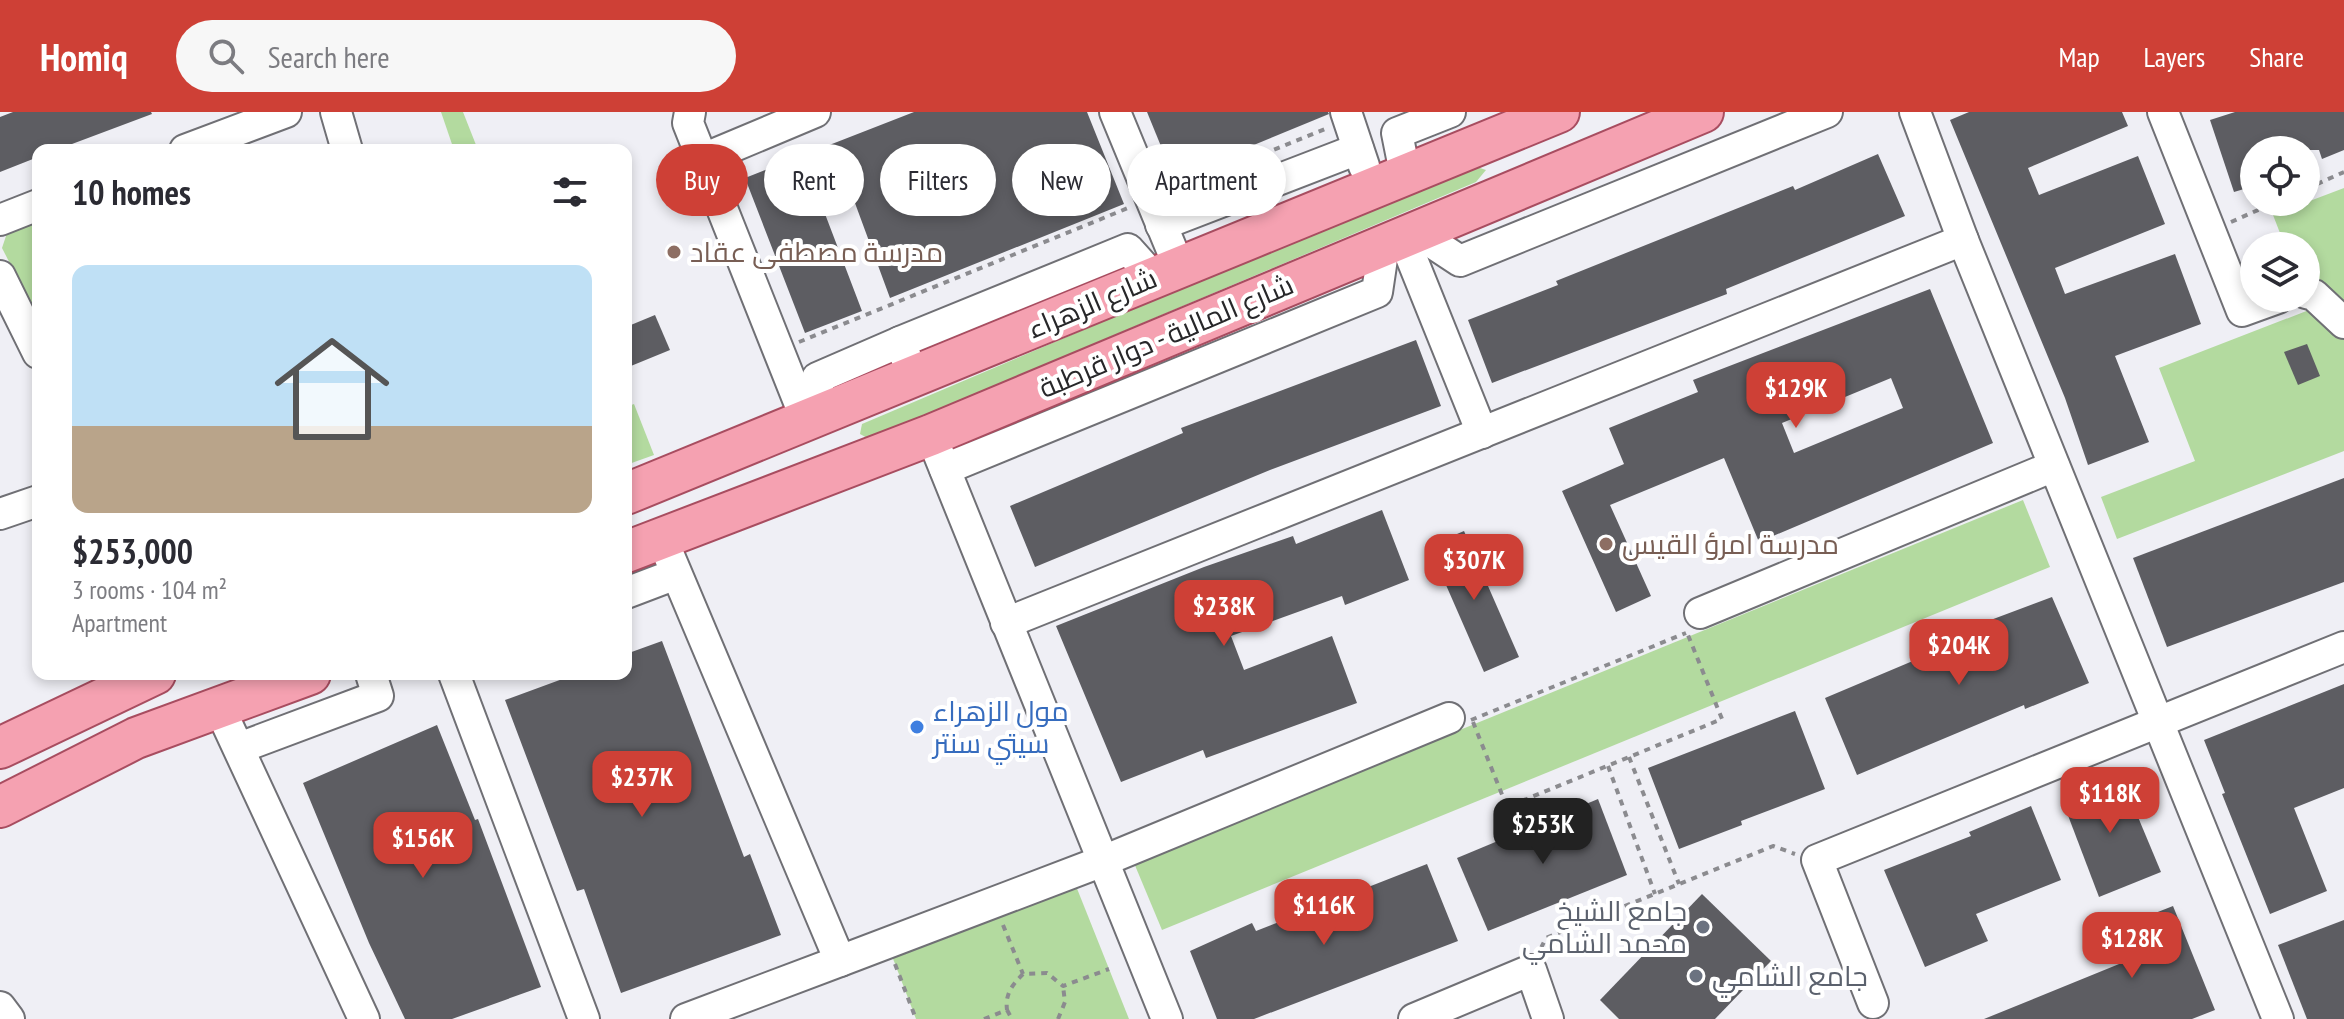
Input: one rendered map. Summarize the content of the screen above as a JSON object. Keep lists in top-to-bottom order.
{
  "streets": {
    "main road": ["شارع الزهراء", "شارع المالية - دوار قرطبة"]
  },
  "places": [
    "مدرسة مصطفى عقاد",
    "مدرسة امرؤ القيس",
    "مول الزهراء سيتي سنتر",
    "جامع الشيخ محمد الشامي",
    "جامع الشامي"
  ],
  "page": {
    "header": "Homiq",
    "search": "Search here",
    "nav": ["Map", "Layers", "Share"],
    "chip": [
      "Buy",
      "Rent",
      "Filters",
      "New",
      "Apartment"
    ],
    "heading": "10 homes",
    "list": [
      {
        "name": "$253,000",
        "note": "3 rooms · 104 m² · Apartment"
      }
    ],
    "price": [
      "$129K",
      "$307K",
      "$238K",
      "$204K",
      "$237K",
      "$118K",
      "$253K",
      "$156K",
      "$116K",
      "$128K"
    ]
  }
}
